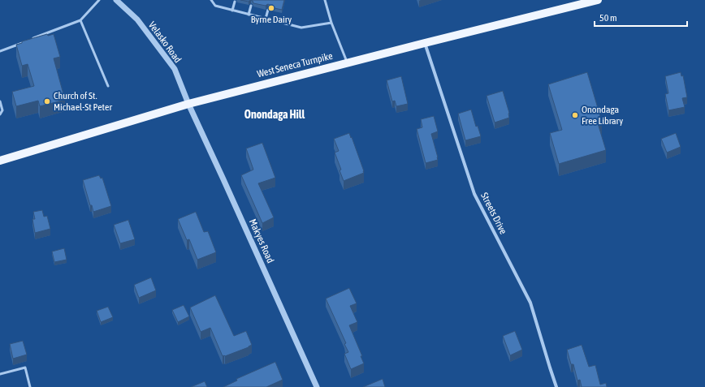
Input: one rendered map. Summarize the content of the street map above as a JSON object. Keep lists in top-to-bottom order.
{
  "streets": {
    "main road": ["West Seneca Turnpike"],
    "street": ["Velasko Road", "Streets Drive", "Makyes Road"]
  },
  "crossings": [
    ["Velasko Road", "West Seneca Turnpike"],
    ["Velasko Road", "Makyes Road"],
    ["West Seneca Turnpike", "Streets Drive"],
    ["West Seneca Turnpike", "Makyes Road"]
  ],
  "districts": ["Onondaga Hill"],
  "places": ["Byrne Dairy", "Church of St. Michael-St Peter", "Onondaga Free Library"],
  "scale_bar": "50 m"
}
